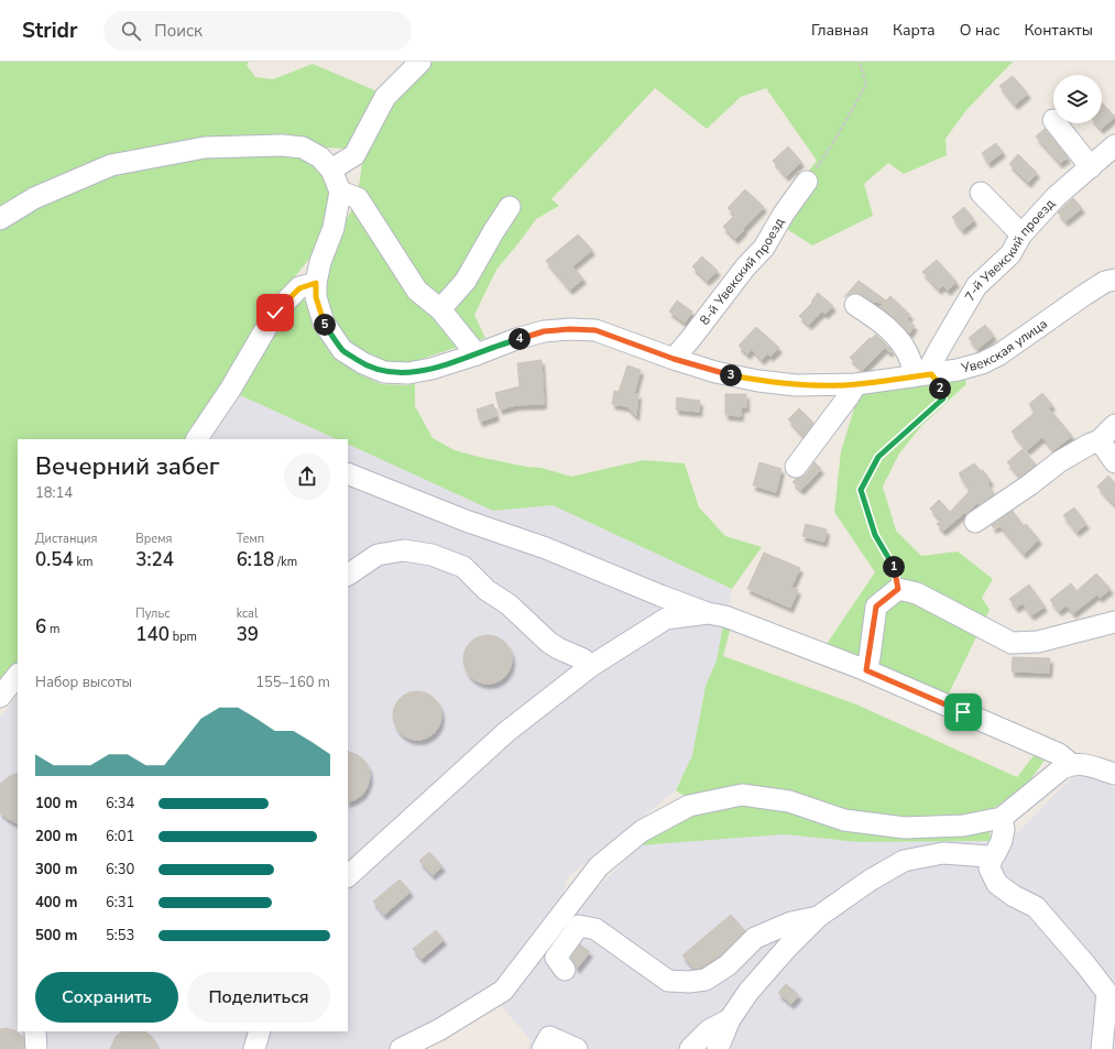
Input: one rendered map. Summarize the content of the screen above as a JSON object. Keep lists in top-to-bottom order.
{
  "streets": {
    "street": ["7-й Увекский проезд", "8-й Увекский проезд", "Увекская улица"]
  },
  "crossings": [
    ["7-й Увекский проезд", "Увекская улица"],
    ["8-й Увекский проезд", "Увекская улица"]
  ],
  "page": {
    "header": "Stridr",
    "search": "Поиск",
    "nav": [
      "Главная",
      "Карта",
      "О нас",
      "Контакты"
    ],
    "pins": [
      "5",
      "4",
      "3",
      "2",
      "1"
    ],
    "heading": ["Вечерний забег", "18:14"],
    "stats": [
      ["Дистанция", "0.54 km"],
      ["Время", "3:24"],
      ["Темп", "6:18 /km"],
      ["6 m"],
      ["Пульс", "140 bpm"],
      ["kcal", "39"]
    ],
    "chart": ["Набор высоты", "155–160 m"],
    "list": [
      {
        "name": "100 m",
        "note": "6:34"
      },
      {
        "name": "200 m",
        "note": "6:01"
      },
      {
        "name": "300 m",
        "note": "6:30"
      },
      {
        "name": "400 m",
        "note": "6:31"
      },
      {
        "name": "500 m",
        "note": "5:53"
      }
    ],
    "buttons": ["Сохранить", "Поделиться"]
  }
}
